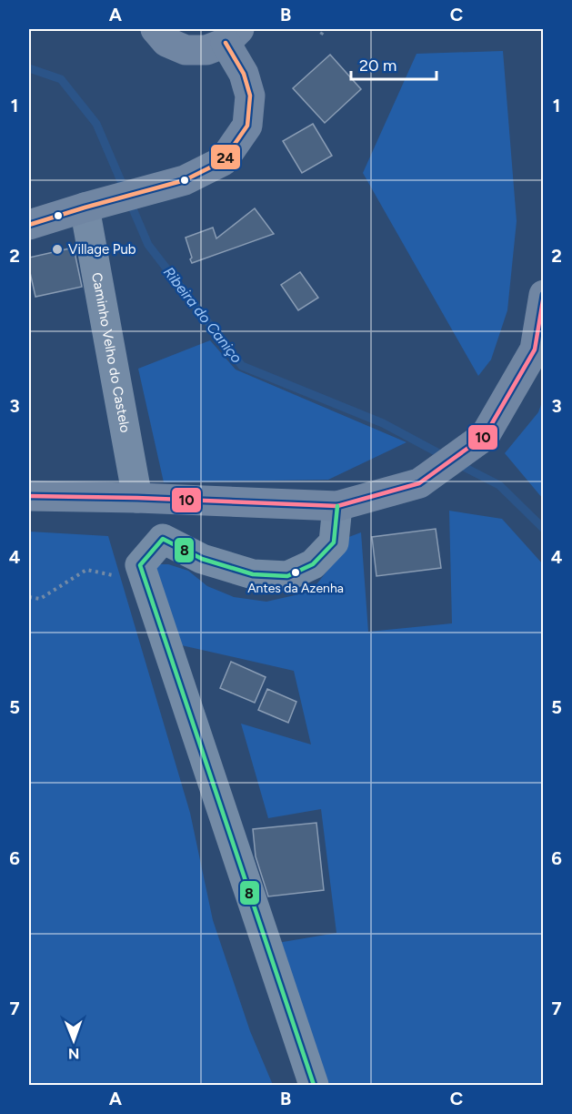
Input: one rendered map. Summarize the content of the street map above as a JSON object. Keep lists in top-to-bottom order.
{
  "streets": {
    "street": ["Caminho Velho do Castelo"]
  },
  "water": ["Ribeira do Caniço"],
  "places": ["Village Pub", "Antes da Azenha"],
  "lines": ["transit line 24", "transit line 10", "transit line 8"],
  "scale_bar": "20 m",
  "north": "bottom",
  "grid": {
    "columns": ["A", "B", "C"],
    "rows": [
      "1",
      "2",
      "3",
      "4",
      "5",
      "6",
      "7"
    ]
  }
}
